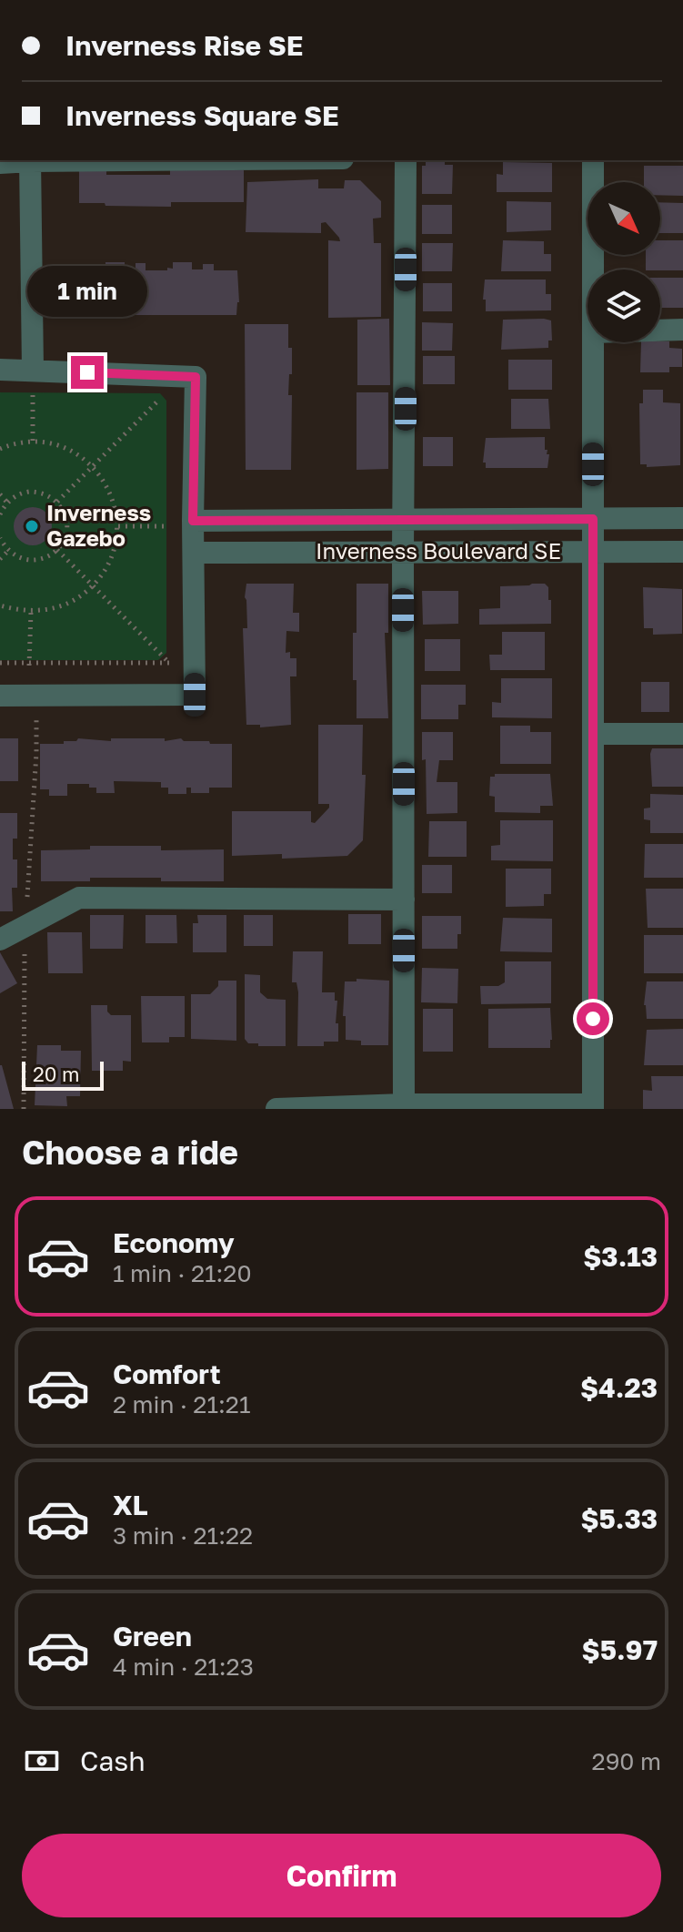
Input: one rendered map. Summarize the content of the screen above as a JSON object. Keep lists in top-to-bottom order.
{
  "streets": {
    "street": ["Inverness Boulevard SE"]
  },
  "places": ["Inverness Gazebo"],
  "scale_bar": "20 m",
  "north": "bottom right",
  "page": {
    "banner": ["Inverness Rise SE", "Inverness Square SE"],
    "bubble": "1 min",
    "scale": "20 m",
    "heading": "Choose a ride",
    "list": [
      {
        "name": "Economy",
        "note": "1 min · 21:20",
        "value": "$3.13"
      },
      {
        "name": "Comfort",
        "note": "2 min · 21:21",
        "value": "$4.23"
      },
      {
        "name": "XL",
        "note": "3 min · 21:22",
        "value": "$5.33"
      },
      {
        "name": "Green",
        "note": "4 min · 21:23",
        "value": "$5.97"
      }
    ],
    "pay": ["Cash", "290 m"],
    "buttons": "Confirm"
  }
}
